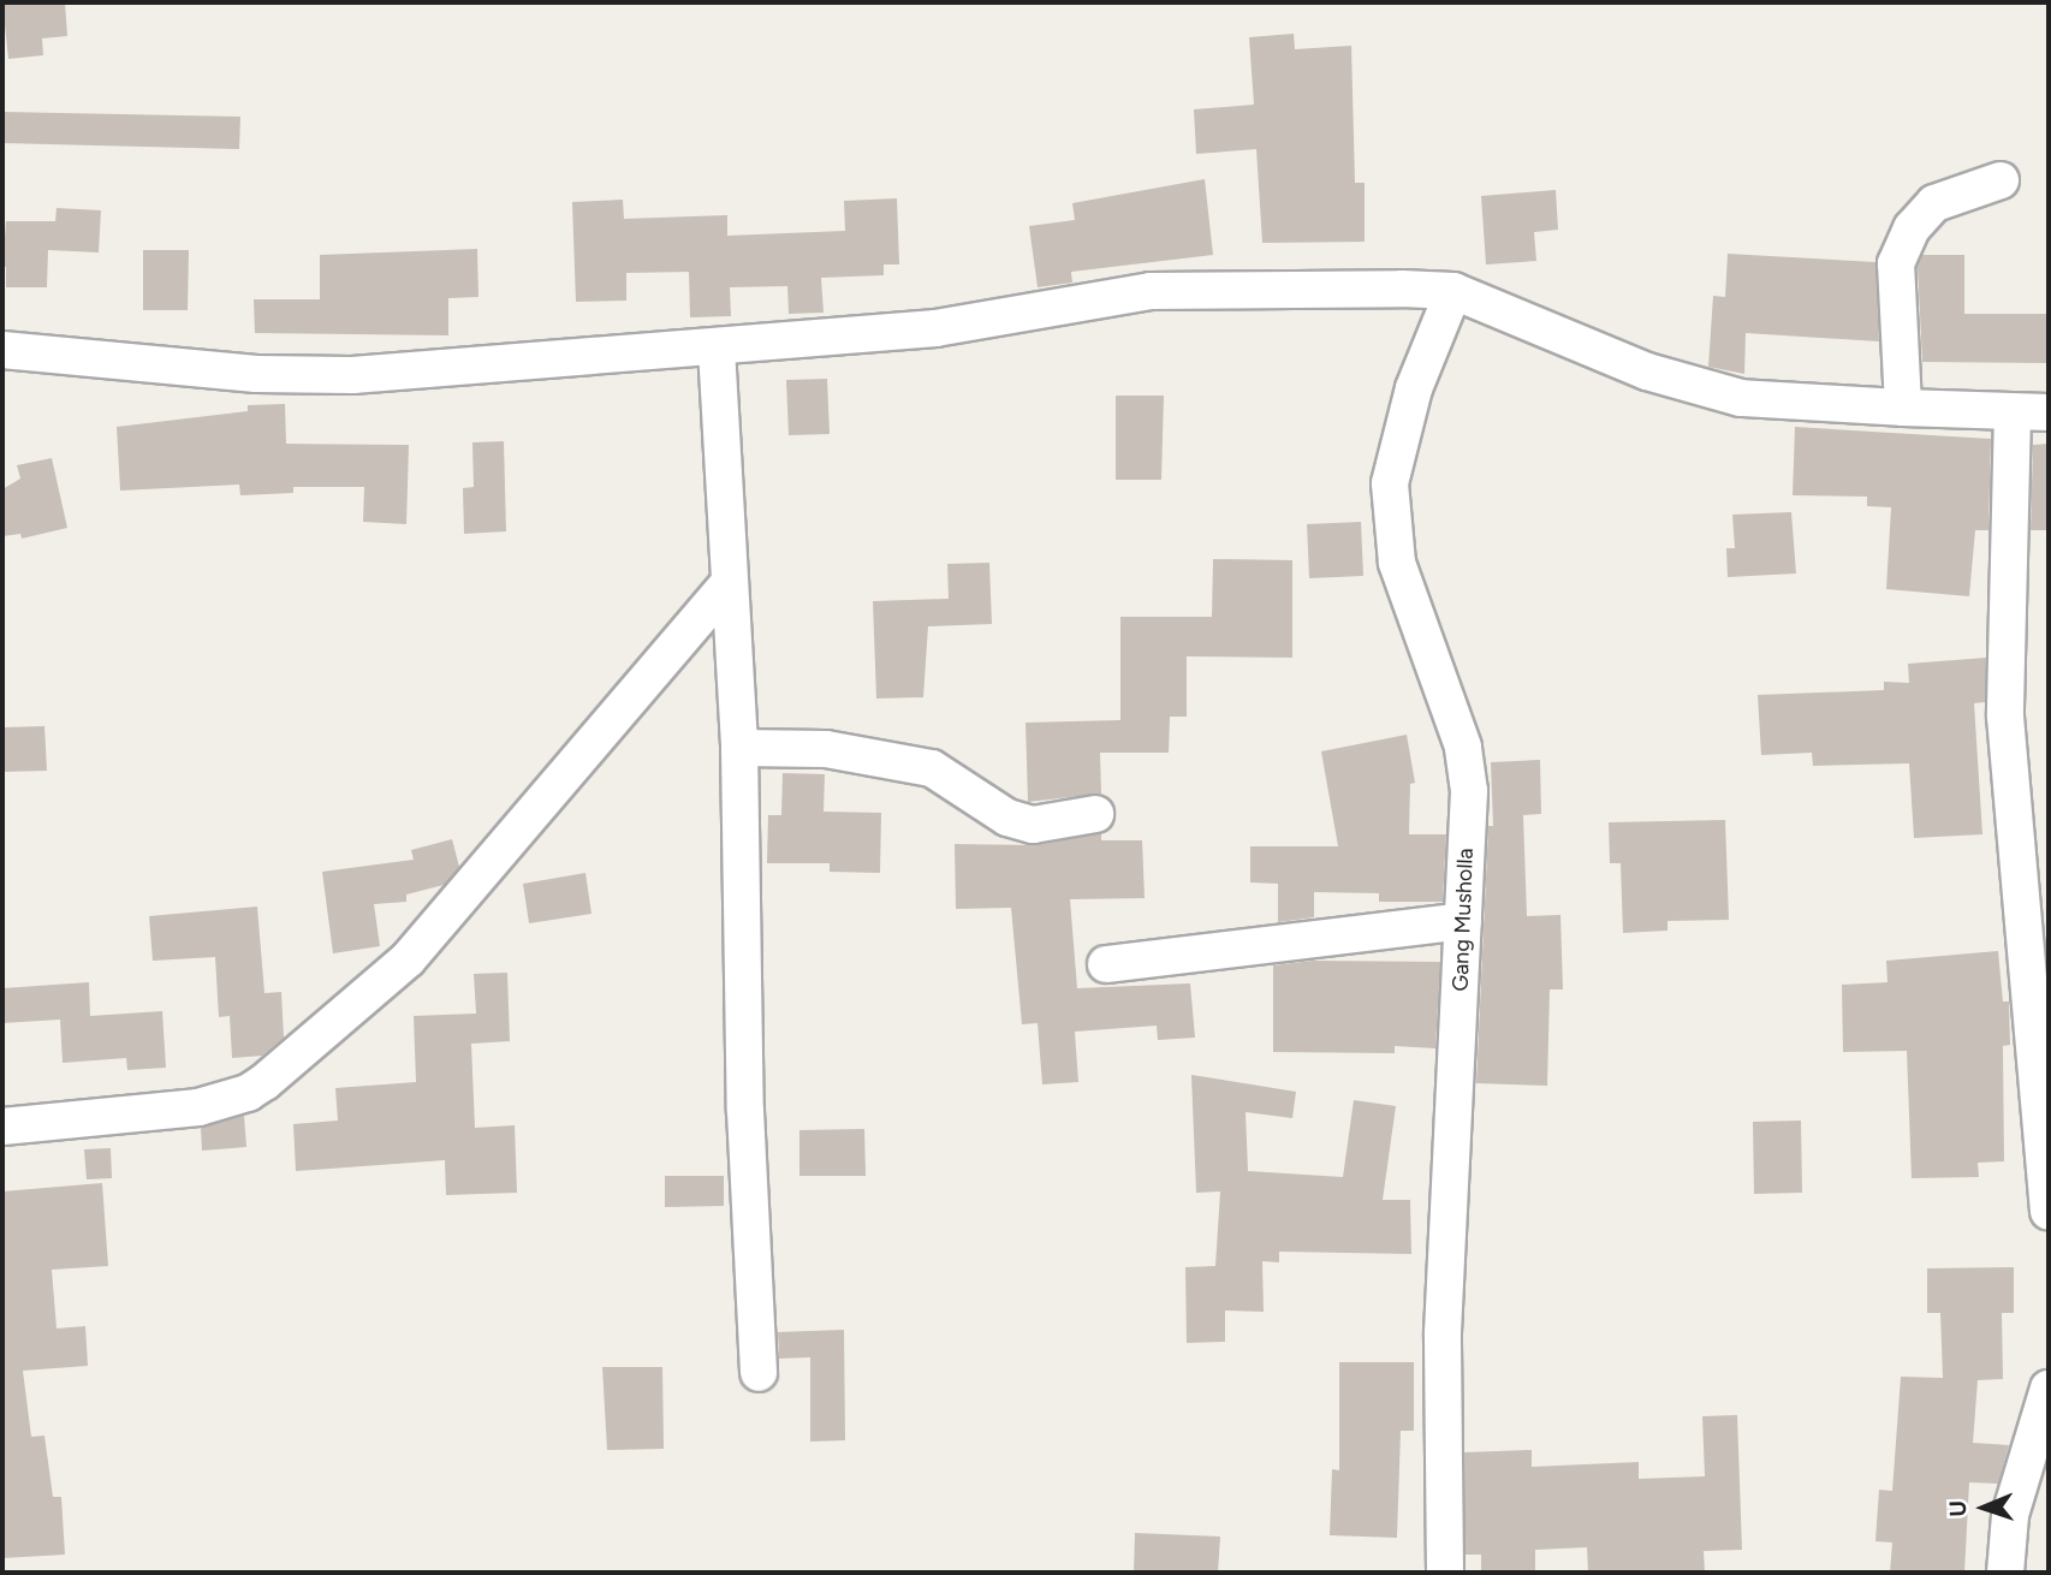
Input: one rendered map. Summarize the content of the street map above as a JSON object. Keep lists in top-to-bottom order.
{
  "streets": {
    "street": ["Gang Musholla"]
  },
  "north": "left"
}
